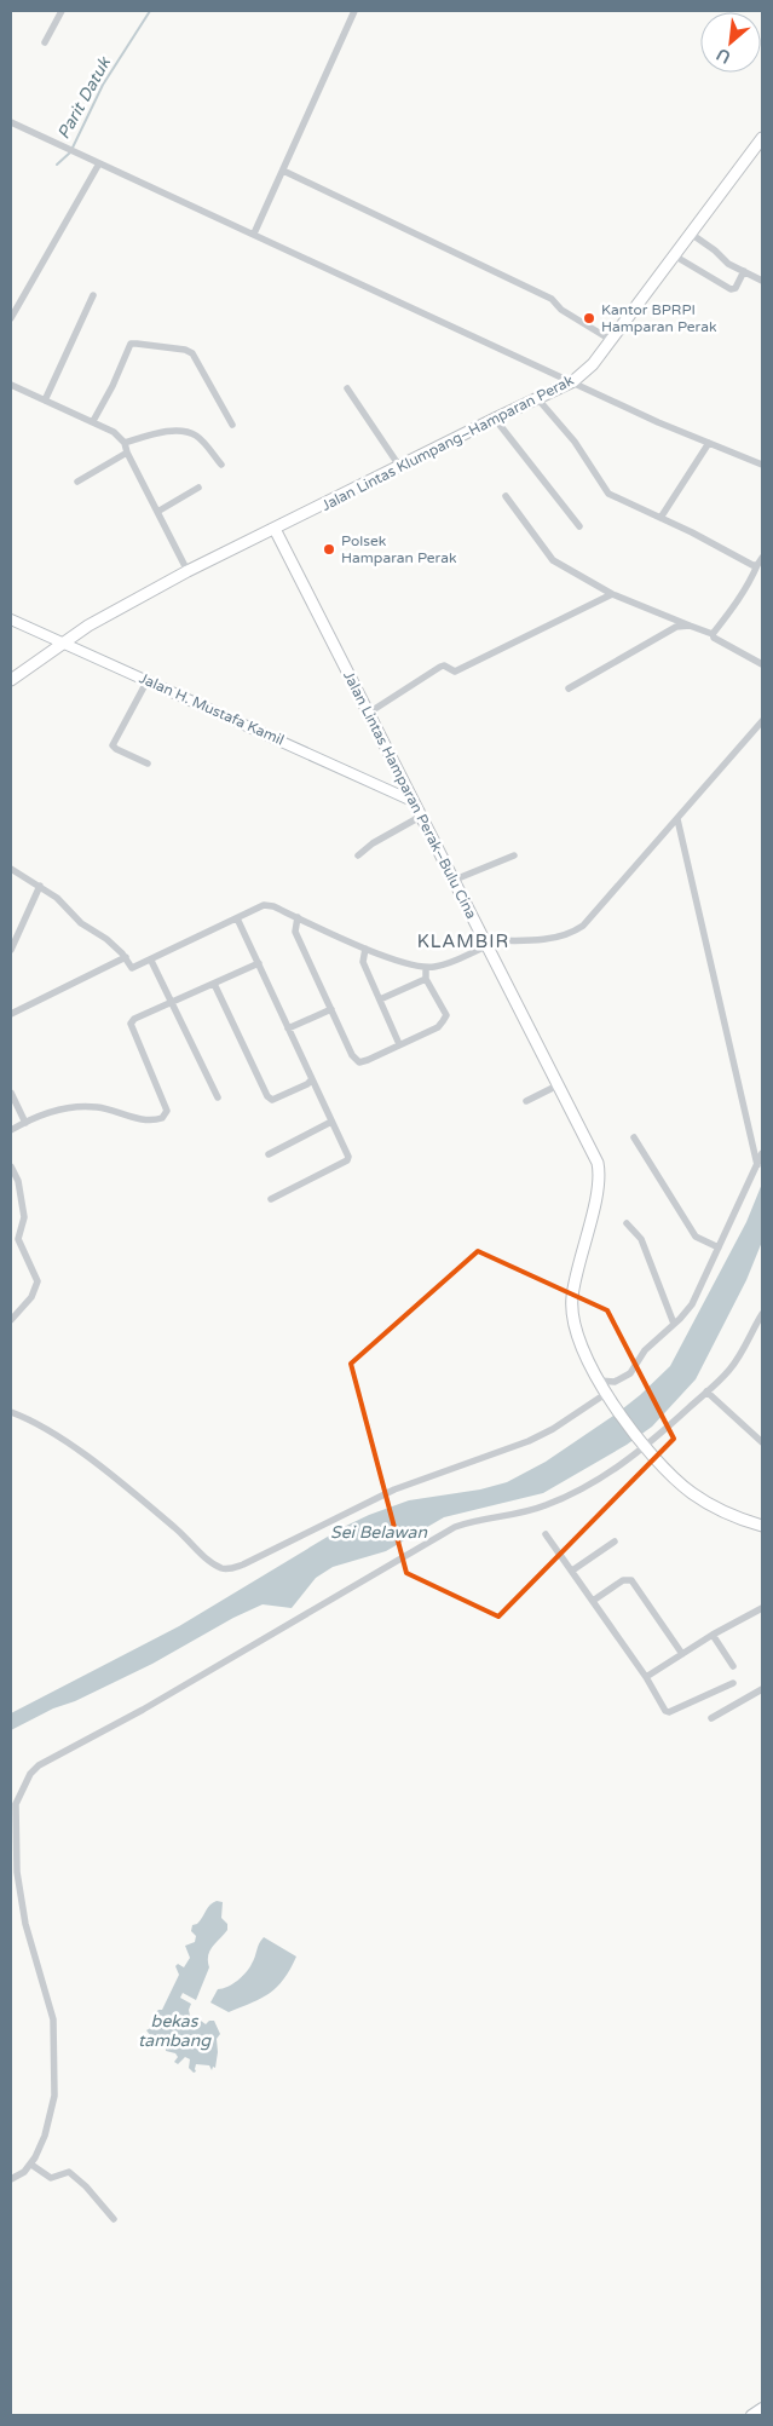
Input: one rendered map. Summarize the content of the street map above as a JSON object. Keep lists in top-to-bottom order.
{
  "streets": {
    "main road": ["Jalan Lintas Klumpang–Hamparan Perak", "Jalan Lintas Hamparan Perak–Bulu Cina"],
    "street": ["Jalan H. Mustafa Kamil"]
  },
  "crossings": [
    ["Jalan Lintas Klumpang–Hamparan Perak", "Jalan H. Mustafa Kamil"],
    ["Jalan Lintas Klumpang–Hamparan Perak", "Jalan Lintas Hamparan Perak–Bulu Cina"],
    ["Jalan H. Mustafa Kamil", "Jalan Lintas Hamparan Perak–Bulu Cina"]
  ],
  "districts": ["KLAMBIR"],
  "water": ["Parit Datuk", "Sei Belawan", "bekas tambang"],
  "places": ["Kantor BPRPI Hamparan Perak", "Polsek Hamparan Perak"],
  "north": "bottom left"
}
